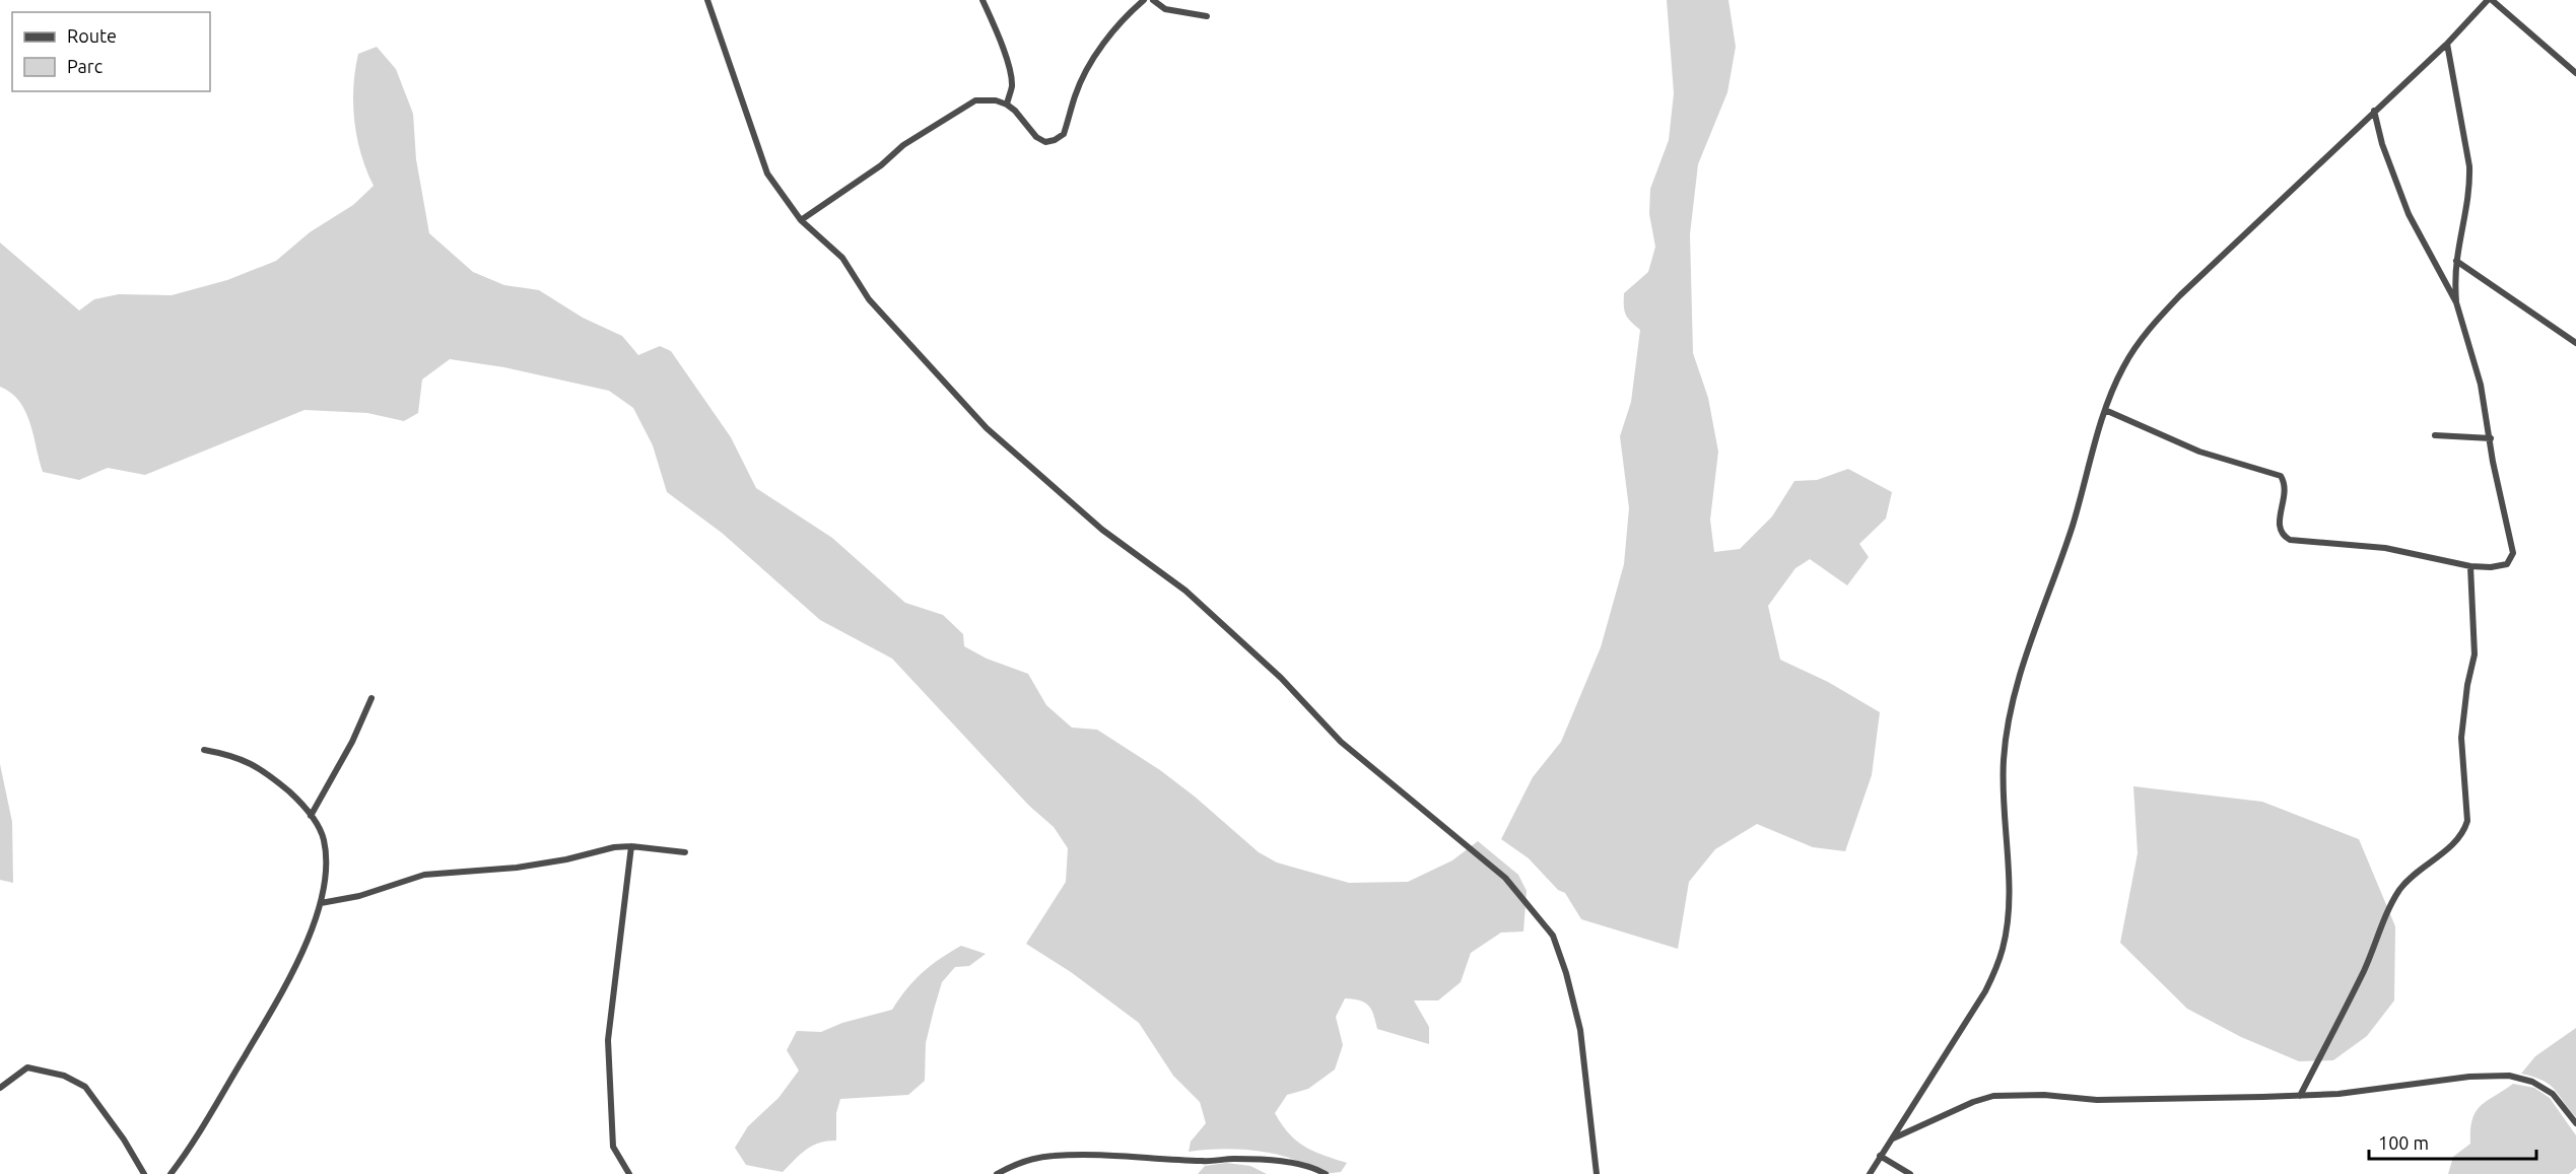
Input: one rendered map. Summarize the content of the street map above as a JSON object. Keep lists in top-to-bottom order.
{
  "legend": ["Route", "Parc"],
  "scale_bar": "100 m"
}
